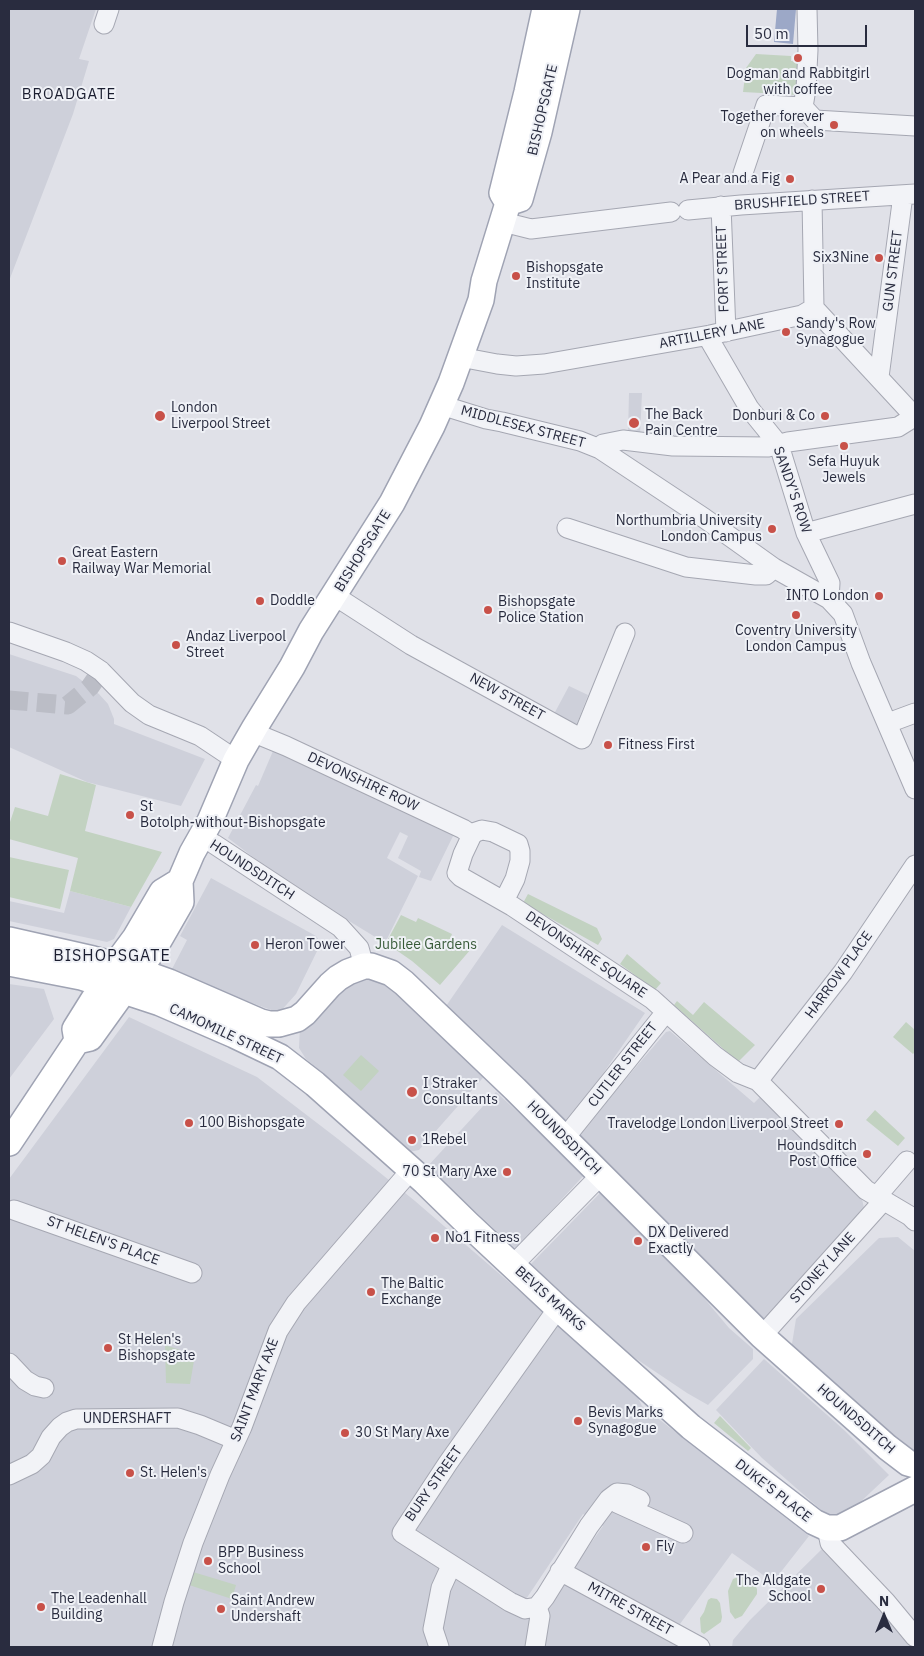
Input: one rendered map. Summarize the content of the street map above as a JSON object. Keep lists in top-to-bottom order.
{
  "streets": {
    "main road": [
      "BISHOPSGATE",
      "HOUNDSDITCH",
      "CAMOMILE STREET",
      "BEVIS MARKS",
      "DUKE'S PLACE"
    ],
    "street": [
      "BRUSHFIELD STREET",
      "FORT STREET",
      "GUN STREET",
      "ARTILLERY LANE",
      "MIDDLESEX STREET",
      "SANDY'S ROW",
      "NEW STREET",
      "DEVONSHIRE ROW",
      "DEVONSHIRE SQUARE",
      "HARROW PLACE",
      "CUTLER STREET",
      "ST HELEN'S PLACE",
      "STONEY LANE",
      "SAINT MARY AXE",
      "UNDERSHAFT",
      "BURY STREET",
      "MITRE STREET"
    ]
  },
  "crossings": [
    ["BISHOPSGATE", "BRUSHFIELD STREET"],
    ["BISHOPSGATE", "ARTILLERY LANE"],
    ["BISHOPSGATE", "MIDDLESEX STREET"],
    ["BISHOPSGATE", "NEW STREET"],
    ["BISHOPSGATE", "DEVONSHIRE ROW"],
    ["BISHOPSGATE", "HOUNDSDITCH"],
    ["BISHOPSGATE", "CAMOMILE STREET"],
    ["BRUSHFIELD STREET", "FORT STREET"],
    ["BRUSHFIELD STREET", "GUN STREET"],
    ["FORT STREET", "ARTILLERY LANE"],
    ["FORT STREET", "SANDY'S ROW"],
    ["ARTILLERY LANE", "SANDY'S ROW"],
    ["MIDDLESEX STREET", "SANDY'S ROW"],
    ["DEVONSHIRE ROW", "DEVONSHIRE SQUARE"],
    ["HOUNDSDITCH", "CUTLER STREET"],
    ["HOUNDSDITCH", "STONEY LANE"],
    ["DEVONSHIRE SQUARE", "CUTLER STREET"],
    ["HARROW PLACE", "CUTLER STREET"],
    ["CAMOMILE STREET", "BEVIS MARKS"],
    ["CAMOMILE STREET", "SAINT MARY AXE"],
    ["BEVIS MARKS", "SAINT MARY AXE"],
    ["BEVIS MARKS", "BURY STREET"],
    ["BEVIS MARKS", "DUKE'S PLACE"],
    ["SAINT MARY AXE", "UNDERSHAFT"]
  ],
  "districts": ["BROADGATE", "BISHOPSGATE"],
  "parks": ["Jubilee Gardens"],
  "places": [
    "Dogman and Rabbitgirl with coffee",
    "Together forever on wheels",
    "A Pear and a Fig",
    "Six3Nine",
    "Bishopsgate Institute",
    "Sandy's Row Synagogue",
    "London Liverpool Street",
    "Donburi & Co",
    "The Back Pain Centre",
    "Sefa Huyuk Jewels",
    "Northumbria University London Campus",
    "Great Eastern Railway War Memorial",
    "INTO London",
    "Doddle",
    "Bishopsgate Police Station",
    "Coventry University London Campus",
    "Andaz Liverpool Street",
    "Fitness First",
    "St Botolph-without-Bishopsgate",
    "Heron Tower",
    "I Straker Consultants",
    "100 Bishopsgate",
    "Travelodge London Liverpool Street",
    "1Rebel",
    "Houndsditch Post Office",
    "70 St Mary Axe",
    "No1 Fitness",
    "DX Delivered Exactly",
    "The Baltic Exchange",
    "St Helen's Bishopsgate",
    "Bevis Marks Synagogue",
    "30 St Mary Axe",
    "St. Helen's",
    "Fly",
    "BPP Business School",
    "The Aldgate School",
    "The Leadenhall Building",
    "Saint Andrew Undershaft"
  ],
  "scale_bar": "50 m",
  "north": "top"
}
